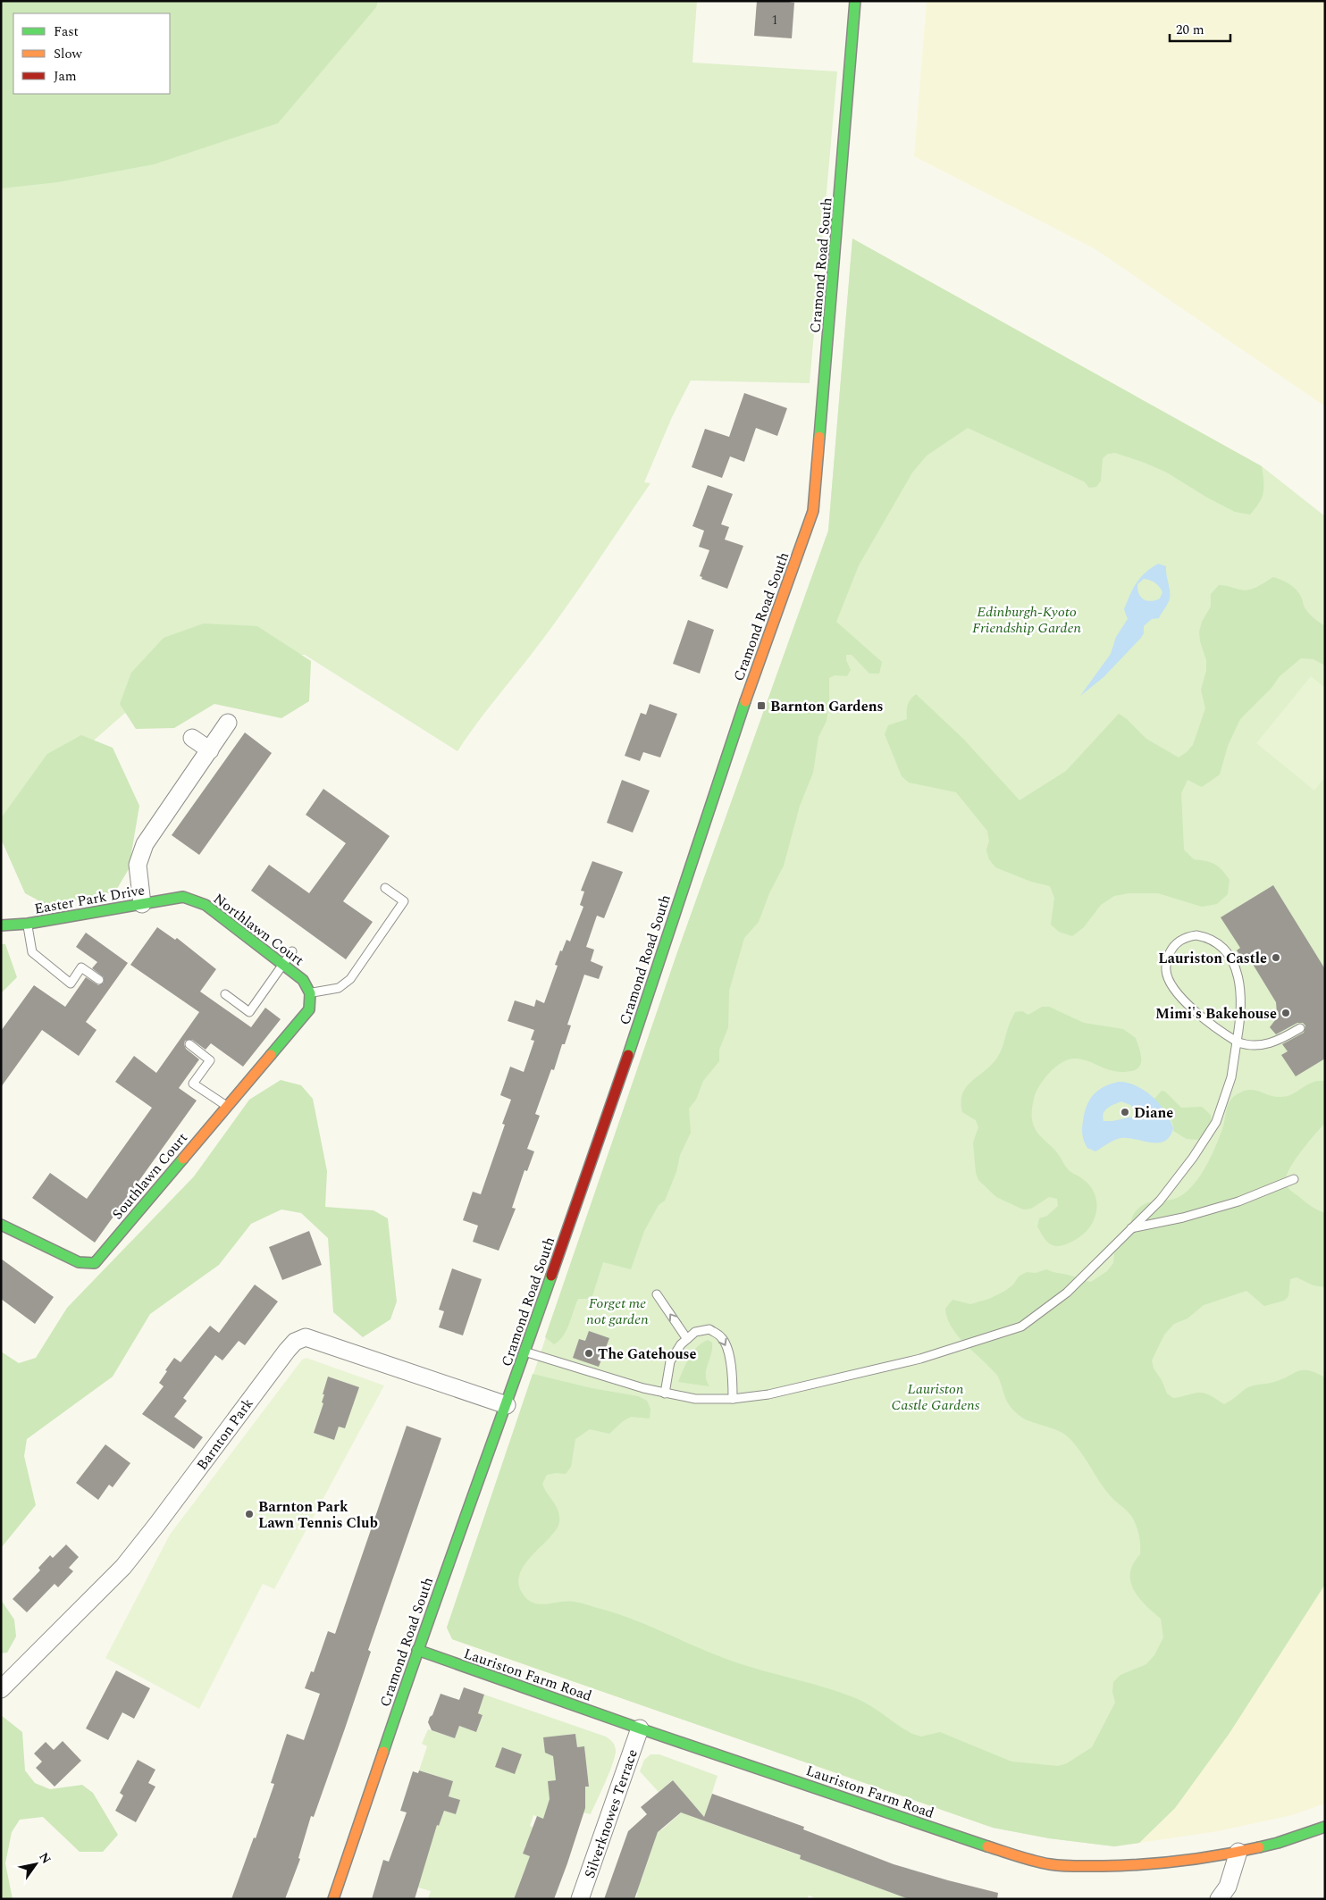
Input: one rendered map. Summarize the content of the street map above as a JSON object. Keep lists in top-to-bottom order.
{
  "streets": {
    "street": [
      "Cramond Road South",
      "Easter Park Drive",
      "Northlawn Court",
      "Southlawn Court",
      "Barnton Park",
      "Lauriston Farm Road",
      "Silverknowes Terrace"
    ]
  },
  "crossings": [
    ["Cramond Road South", "Barnton Park"],
    ["Cramond Road South", "Lauriston Farm Road"],
    ["Easter Park Drive", "Northlawn Court"],
    ["Lauriston Farm Road", "Silverknowes Terrace"]
  ],
  "parks": ["Edinburgh-Kyoto Friendship Garden", "Forget me not garden", "Lauriston Castle Gardens"],
  "places": {
    "transit": ["Barnton Gardens"],
    "other": [
      "Lauriston Castle",
      "Mimi's Bakehouse",
      "Diane",
      "The Gatehouse",
      "Barnton Park Lawn Tennis Club"
    ]
  },
  "house_numbers": ["1"],
  "legend": ["Fast", "Slow", "Jam"],
  "scale_bar": "20 m",
  "north": "top right"
}
